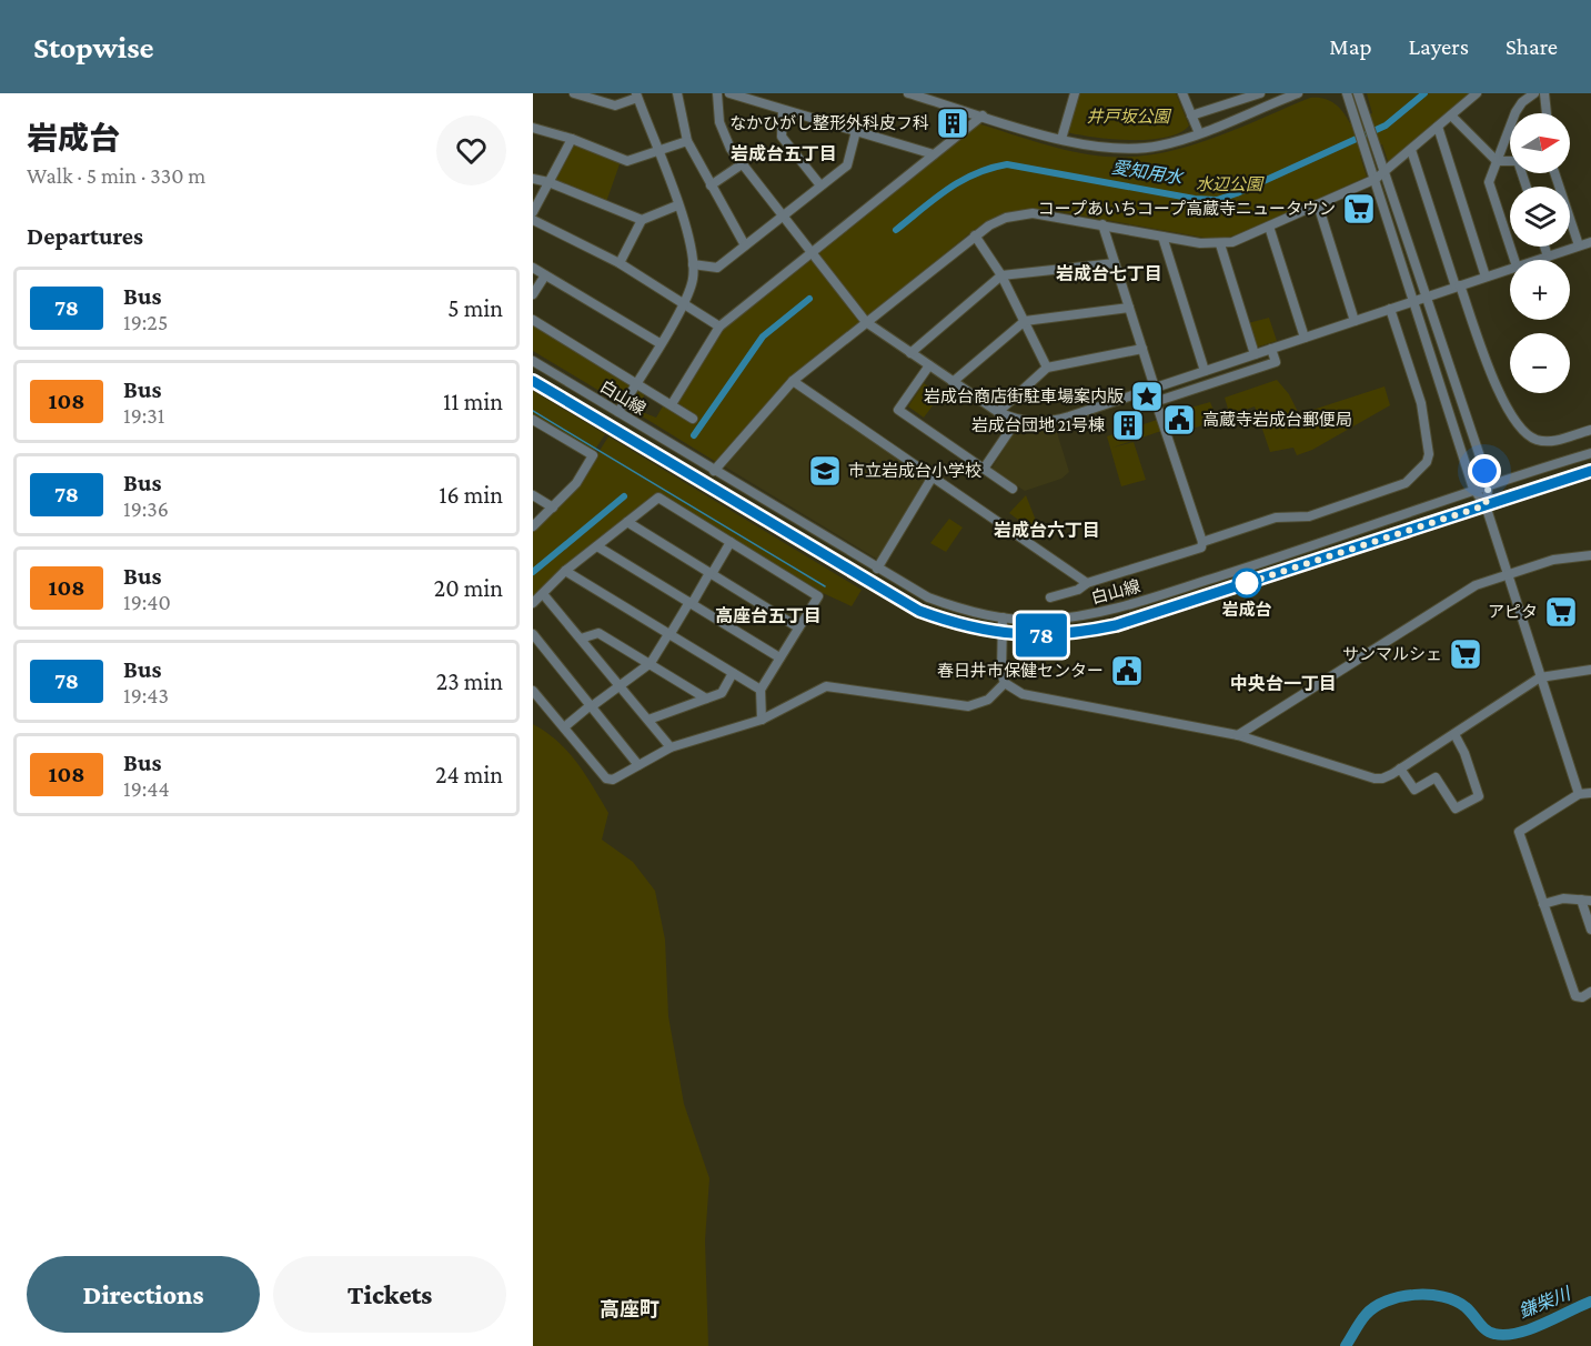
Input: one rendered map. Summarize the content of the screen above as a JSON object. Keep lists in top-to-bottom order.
{
  "streets": {
    "street": ["白山線"]
  },
  "districts": [
    "岩成台五丁目",
    "岩成台七丁目",
    "岩成台六丁目",
    "高座台五丁目",
    "中央台一丁目",
    "高座町"
  ],
  "water": ["愛知用水", "鎌柴川"],
  "parks": ["井戸坂公園", "水辺公園"],
  "places": {
    "building": ["なかひがし整形外科皮フ科", "岩成台団地 21号棟"],
    "supermarket": ["コープあいちコープ高蔵寺ニュータウン", "アピタ", "サンマルシェ"],
    "place": ["岩成台商店街駐車場案内版"],
    "public building": ["高蔵寺岩成台郵便局", "春日井市保健センター"],
    "school or university": ["市立岩成台小学校"],
    "other": ["岩成台"]
  },
  "lines": ["bus line 78"],
  "north": "right",
  "page": {
    "header": "Stopwise",
    "nav": ["Map", "Layers", "Share"],
    "heading": [
      ["岩成台", "Walk · 5 min · 330 m"],
      "Departures"
    ],
    "on_map": "78",
    "map_buttons": ["+", "−"],
    "list": [
      {
        "mark": "78",
        "name": "Bus",
        "note": "19:25",
        "value": "5 min"
      },
      {
        "mark": "108",
        "name": "Bus",
        "note": "19:31",
        "value": "11 min"
      },
      {
        "mark": "78",
        "name": "Bus",
        "note": "19:36",
        "value": "16 min"
      },
      {
        "mark": "108",
        "name": "Bus",
        "note": "19:40",
        "value": "20 min"
      },
      {
        "mark": "78",
        "name": "Bus",
        "note": "19:43",
        "value": "23 min"
      },
      {
        "mark": "108",
        "name": "Bus",
        "note": "19:44",
        "value": "24 min"
      }
    ],
    "buttons": ["Directions", "Tickets"]
  }
}
